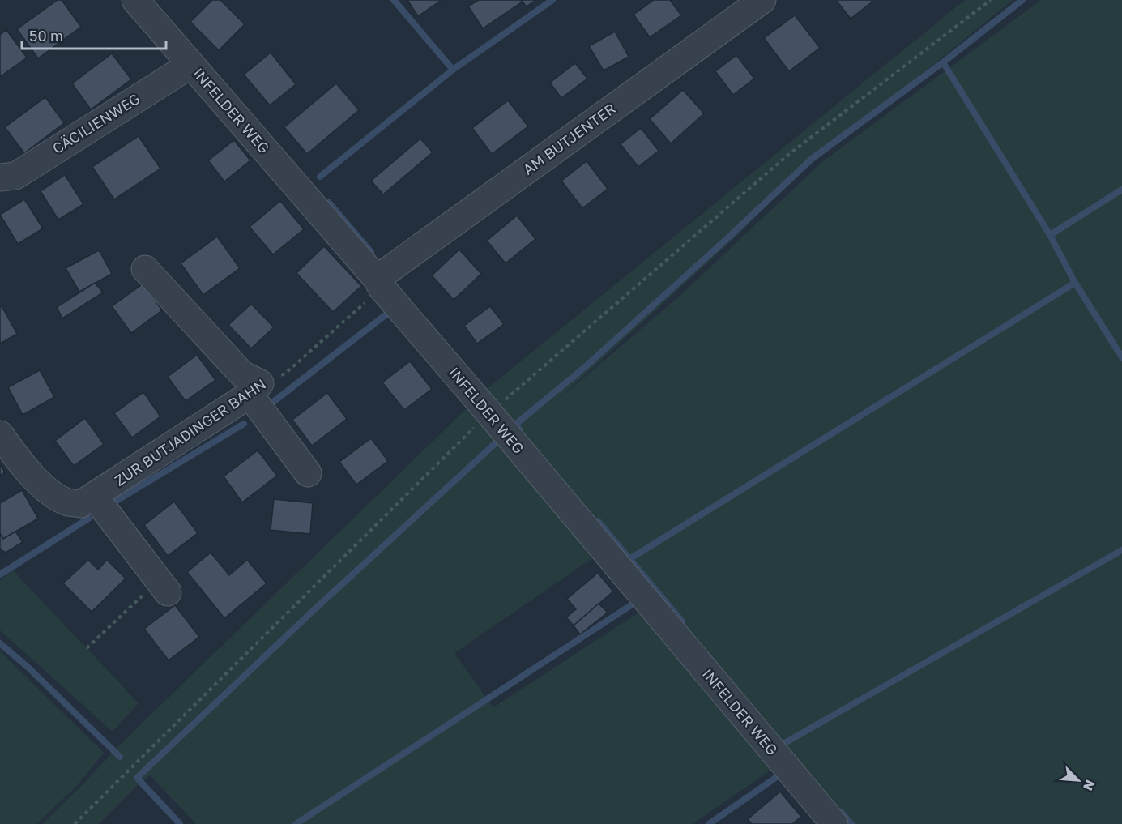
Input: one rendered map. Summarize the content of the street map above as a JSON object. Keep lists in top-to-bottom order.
{
  "streets": {
    "street": [
      "INFELDER WEG",
      "CÄCILIENWEG",
      "AM BUTJENTER",
      "ZUR BUTJADINGER BAHN"
    ]
  },
  "crossings": [
    ["INFELDER WEG", "CÄCILIENWEG"],
    ["INFELDER WEG", "AM BUTJENTER"],
    ["INFELDER WEG", "ZUR BUTJADINGER BAHN"],
    ["AM BUTJENTER", "ZUR BUTJADINGER BAHN"]
  ],
  "scale_bar": "50 m",
  "north": "bottom right"
}
